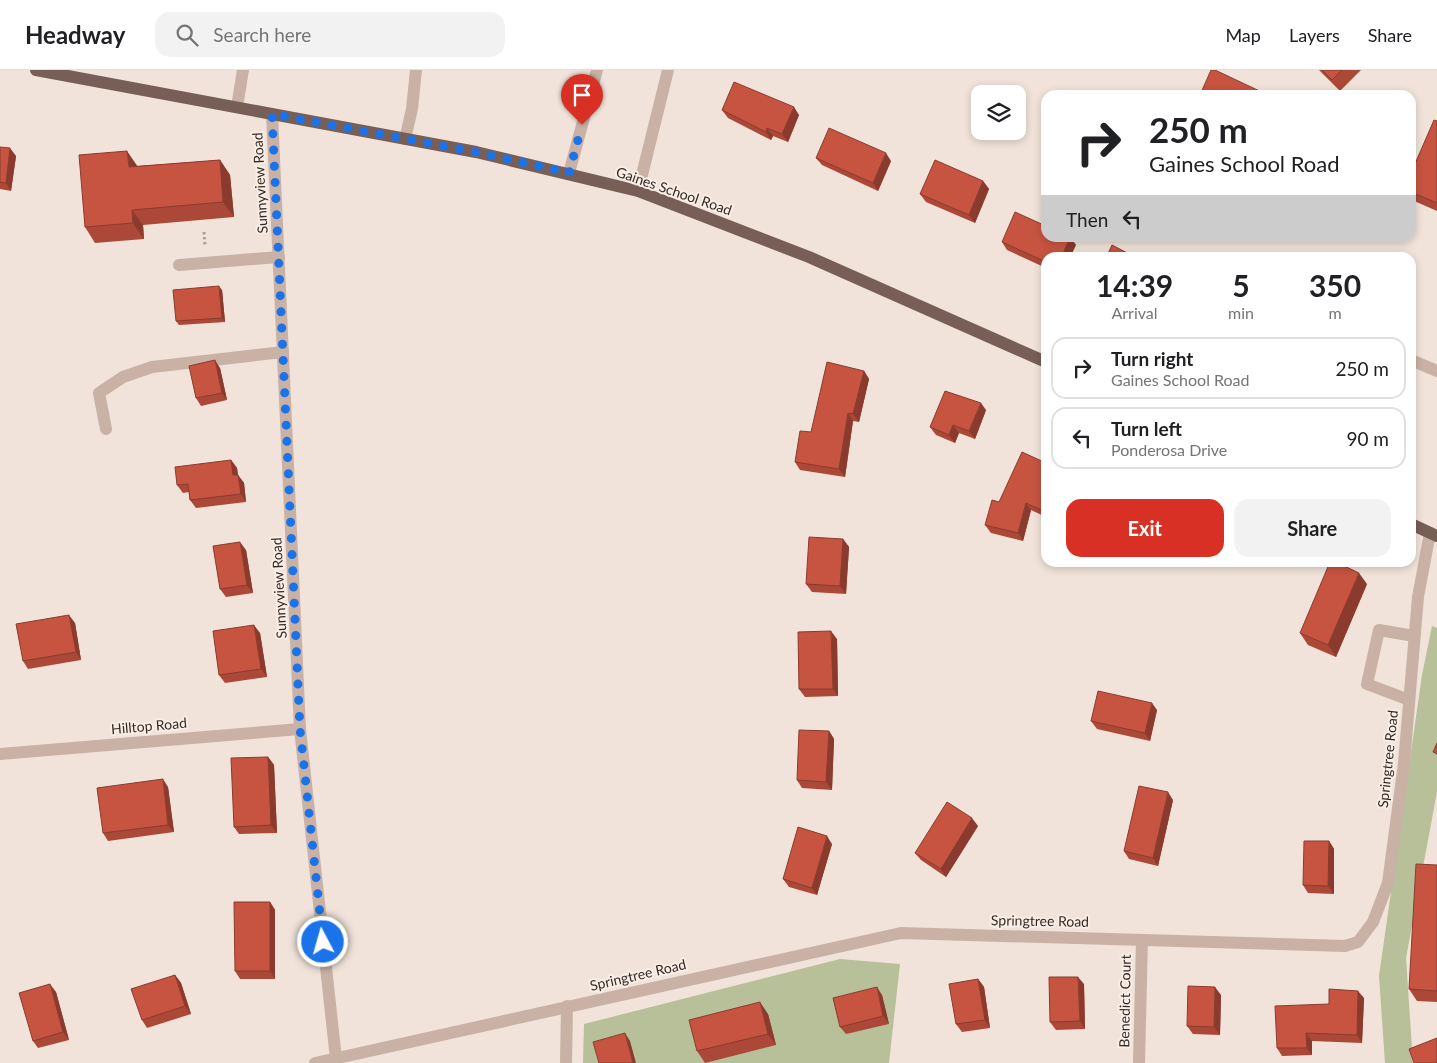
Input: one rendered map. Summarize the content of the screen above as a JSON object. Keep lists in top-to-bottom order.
{
  "streets": {
    "main road": ["Gaines School Road"],
    "street": [
      "Sunnyview Road",
      "Hilltop Road",
      "Springtree Road",
      "Benedict Court"
    ]
  },
  "crossings": [
    ["Sunnyview Road", "Gaines School Road"],
    ["Sunnyview Road", "Hilltop Road"],
    ["Sunnyview Road", "Springtree Road"],
    ["Springtree Road", "Benedict Court"]
  ],
  "page": {
    "header": "Headway",
    "search": "Search here",
    "nav": ["Map", "Layers", "Share"],
    "turn": ["250 m", "Gaines School Road"],
    "then": "Then",
    "eta": [
      "14:39",
      "Arrival",
      "5",
      "min",
      "350",
      "m"
    ],
    "list": [
      {
        "name": "Turn right",
        "note": "Gaines School Road",
        "value": "250 m"
      },
      {
        "name": "Turn left",
        "note": "Ponderosa Drive",
        "value": "90 m"
      }
    ],
    "buttons": ["Exit", "Share"]
  }
}
